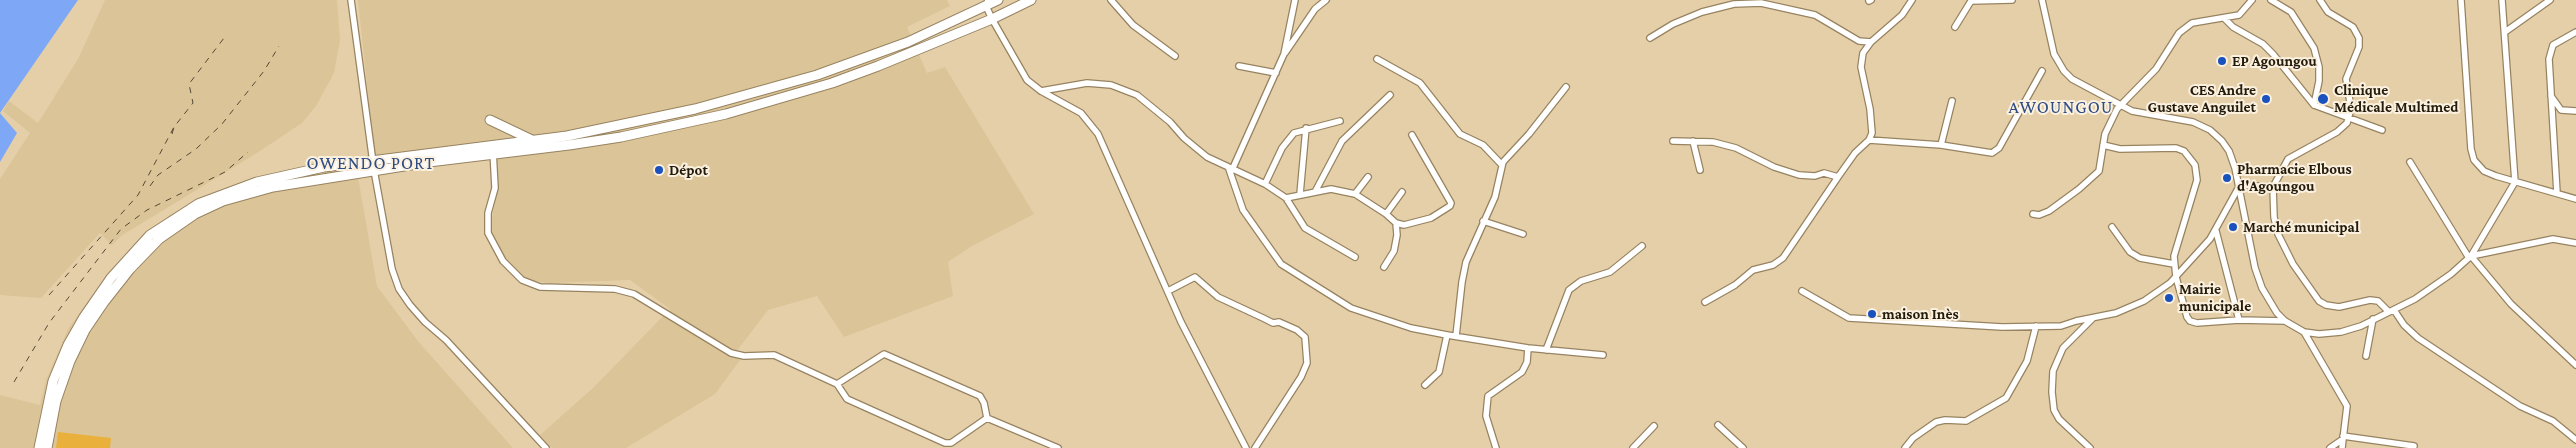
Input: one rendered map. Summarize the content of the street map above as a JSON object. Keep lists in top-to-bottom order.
{
  "districts": ["AWOUNGOU", "OWENDO PORT"],
  "places": [
    "EP Agoungou",
    "CES Andre Gustave Anguilet",
    "Clinique Médicale Multimed",
    "Dépot",
    "Pharmacie Elbous d'Agoungou",
    "Marché municipal",
    "Mairie municipale",
    "maison Inès"
  ]
}
